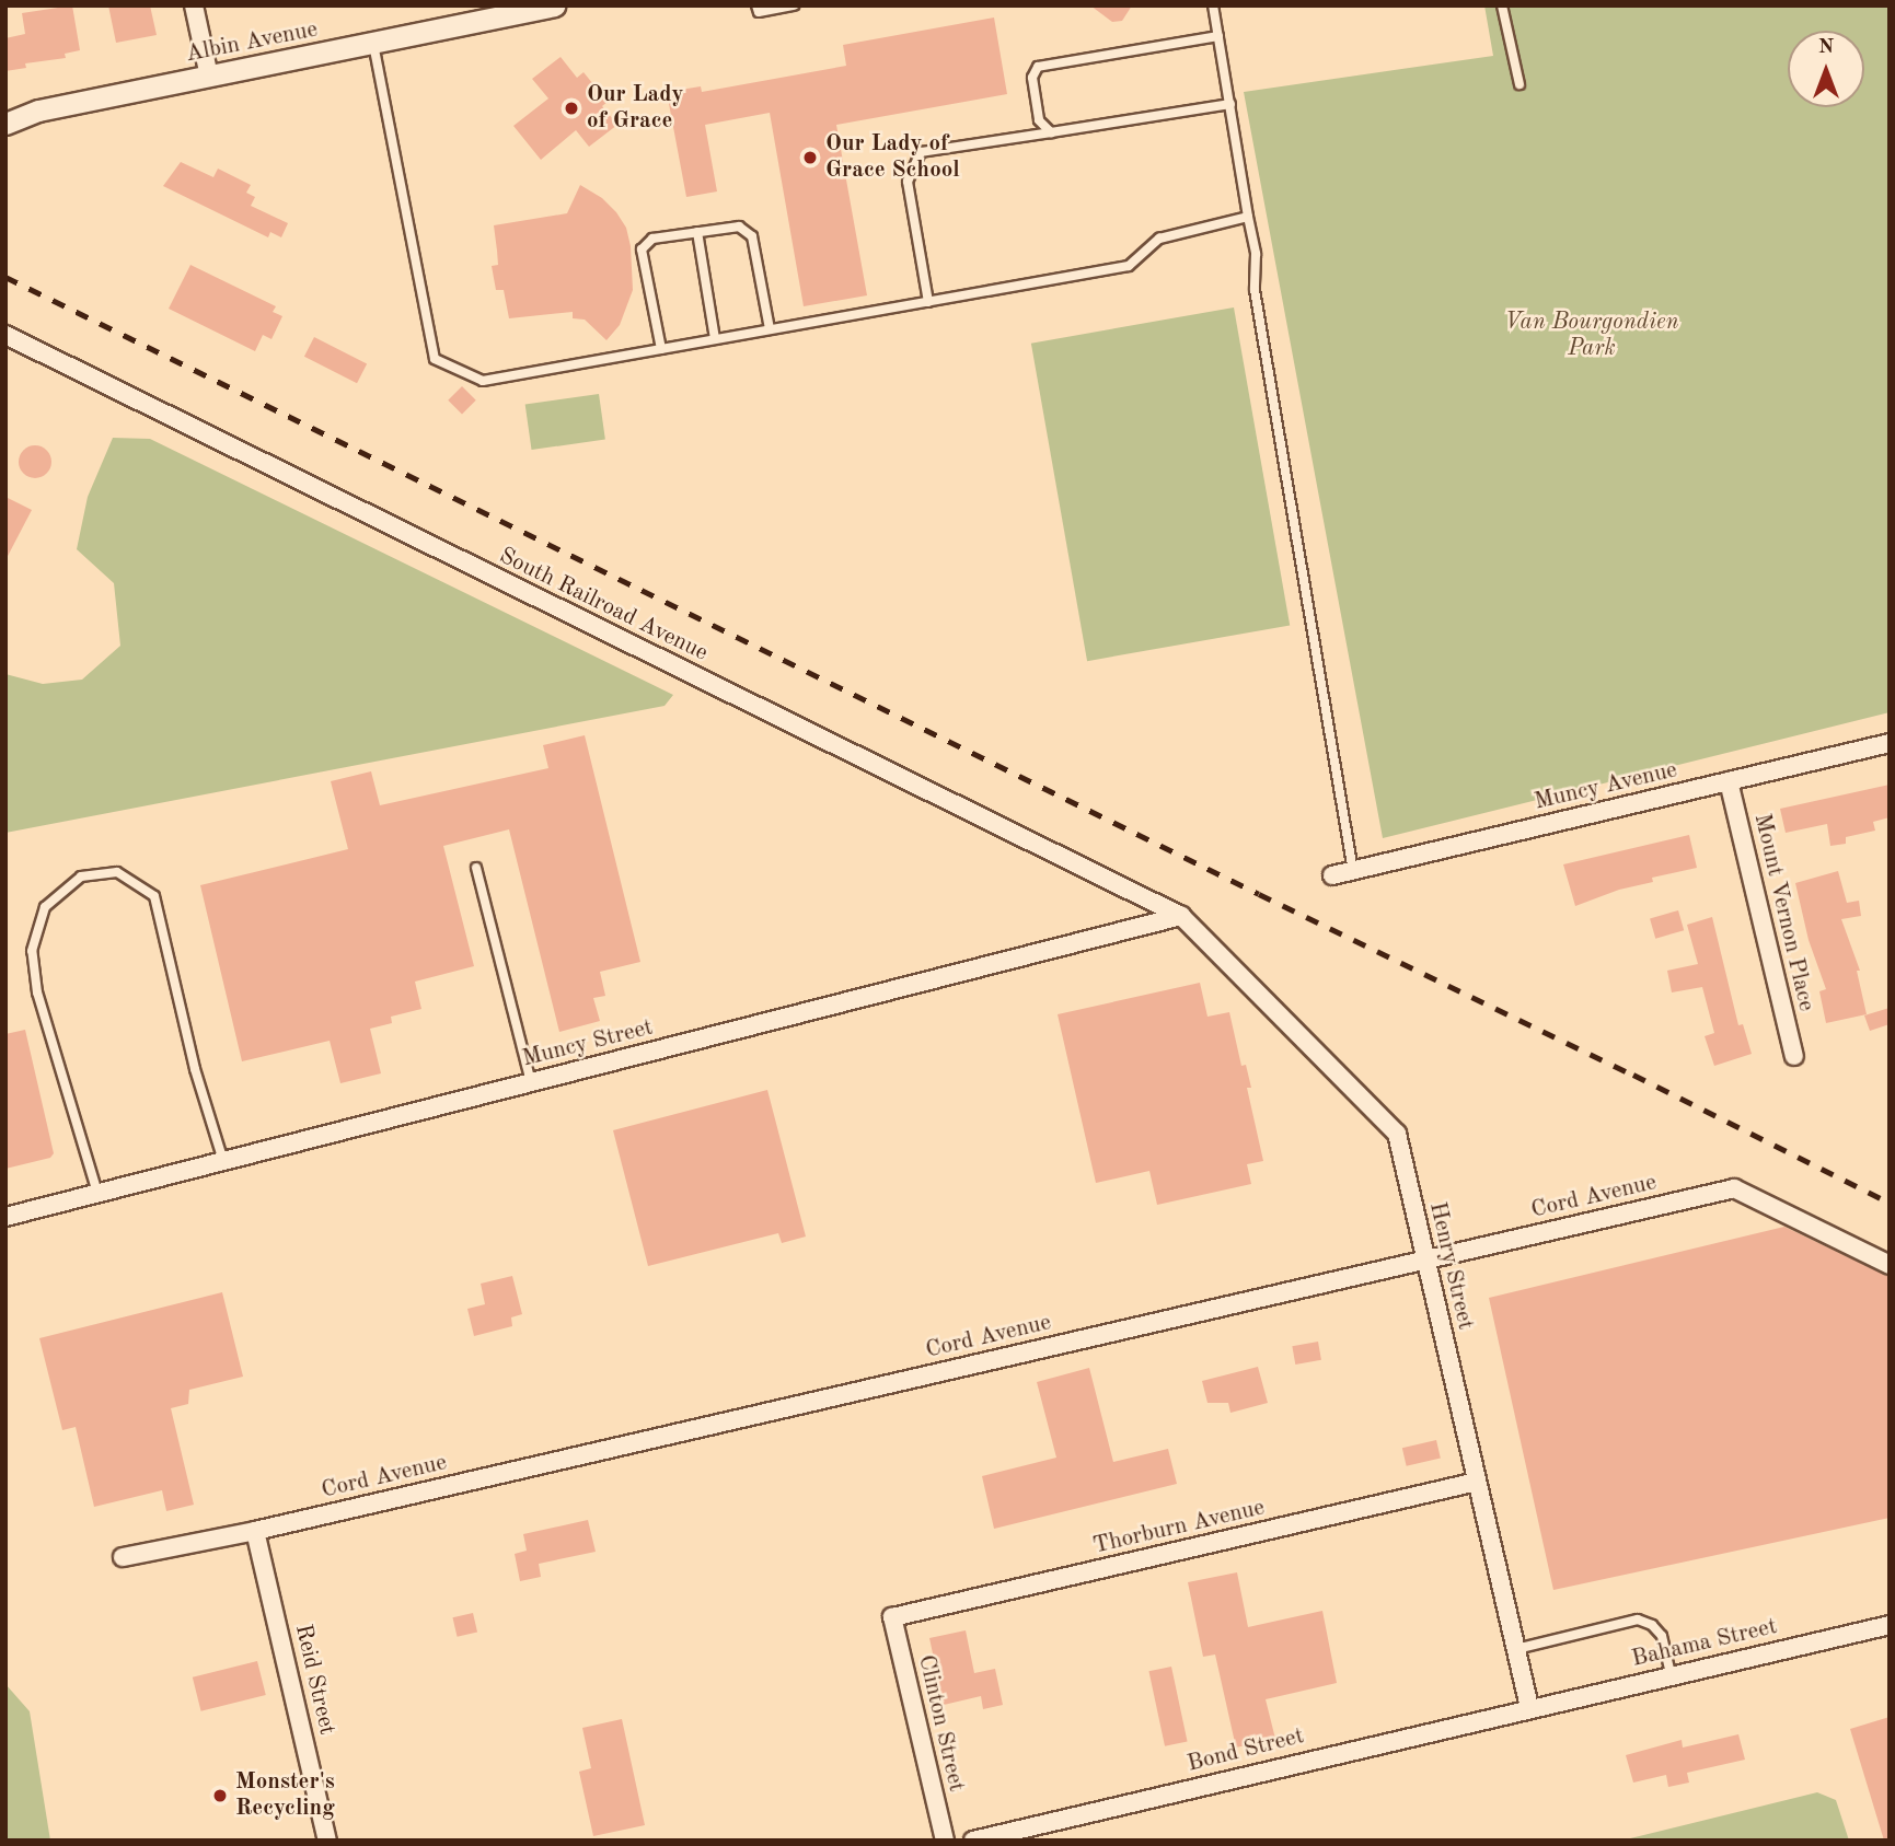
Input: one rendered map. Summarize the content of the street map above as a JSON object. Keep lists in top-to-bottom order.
{
  "streets": {
    "street": [
      "Albin Avenue",
      "South Railroad Avenue",
      "Muncy Avenue",
      "Mount Vernon Place",
      "Muncy Street",
      "Cord Avenue",
      "Henry Street",
      "Thorburn Avenue",
      "Bahama Street",
      "Reid Street",
      "Clinton Street",
      "Bond Street"
    ]
  },
  "crossings": [
    ["South Railroad Avenue", "Muncy Street"],
    ["South Railroad Avenue", "Henry Street"],
    ["Muncy Avenue", "Mount Vernon Place"],
    ["Muncy Street", "Henry Street"],
    ["Cord Avenue", "Henry Street"],
    ["Cord Avenue", "Reid Street"],
    ["Henry Street", "Thorburn Avenue"],
    ["Henry Street", "Bahama Street"],
    ["Henry Street", "Bond Street"],
    ["Thorburn Avenue", "Clinton Street"],
    ["Bahama Street", "Bond Street"]
  ],
  "parks": ["Van Bourgondien Park"],
  "places": ["Our Lady of Grace", "Our Lady of Grace School", "Monster's Recycling"],
  "north": "top"
}
